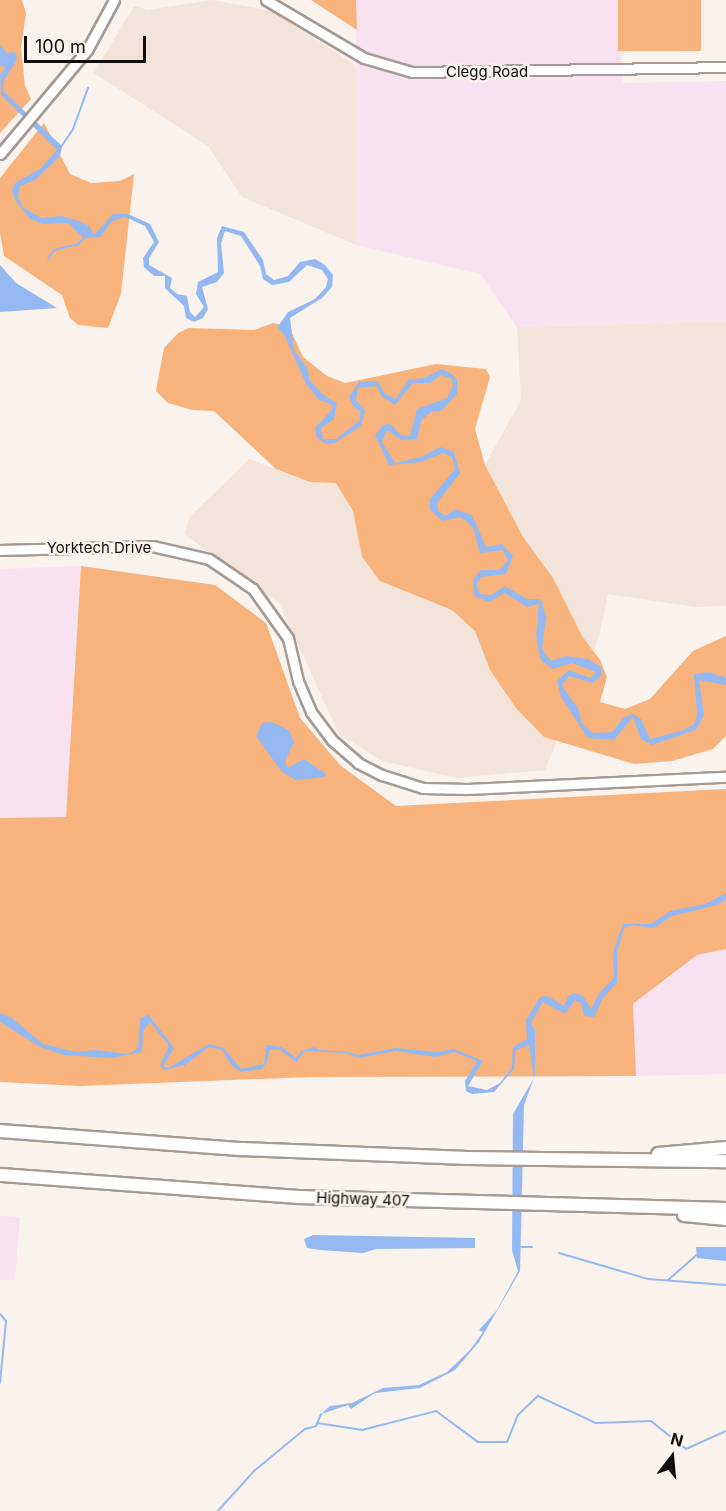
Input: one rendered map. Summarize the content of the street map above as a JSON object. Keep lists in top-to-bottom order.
{
  "streets": {
    "highway": ["Highway 407"],
    "street": ["Clegg Road", "Yorktech Drive"]
  },
  "scale_bar": "100 m",
  "north": "top"
}
